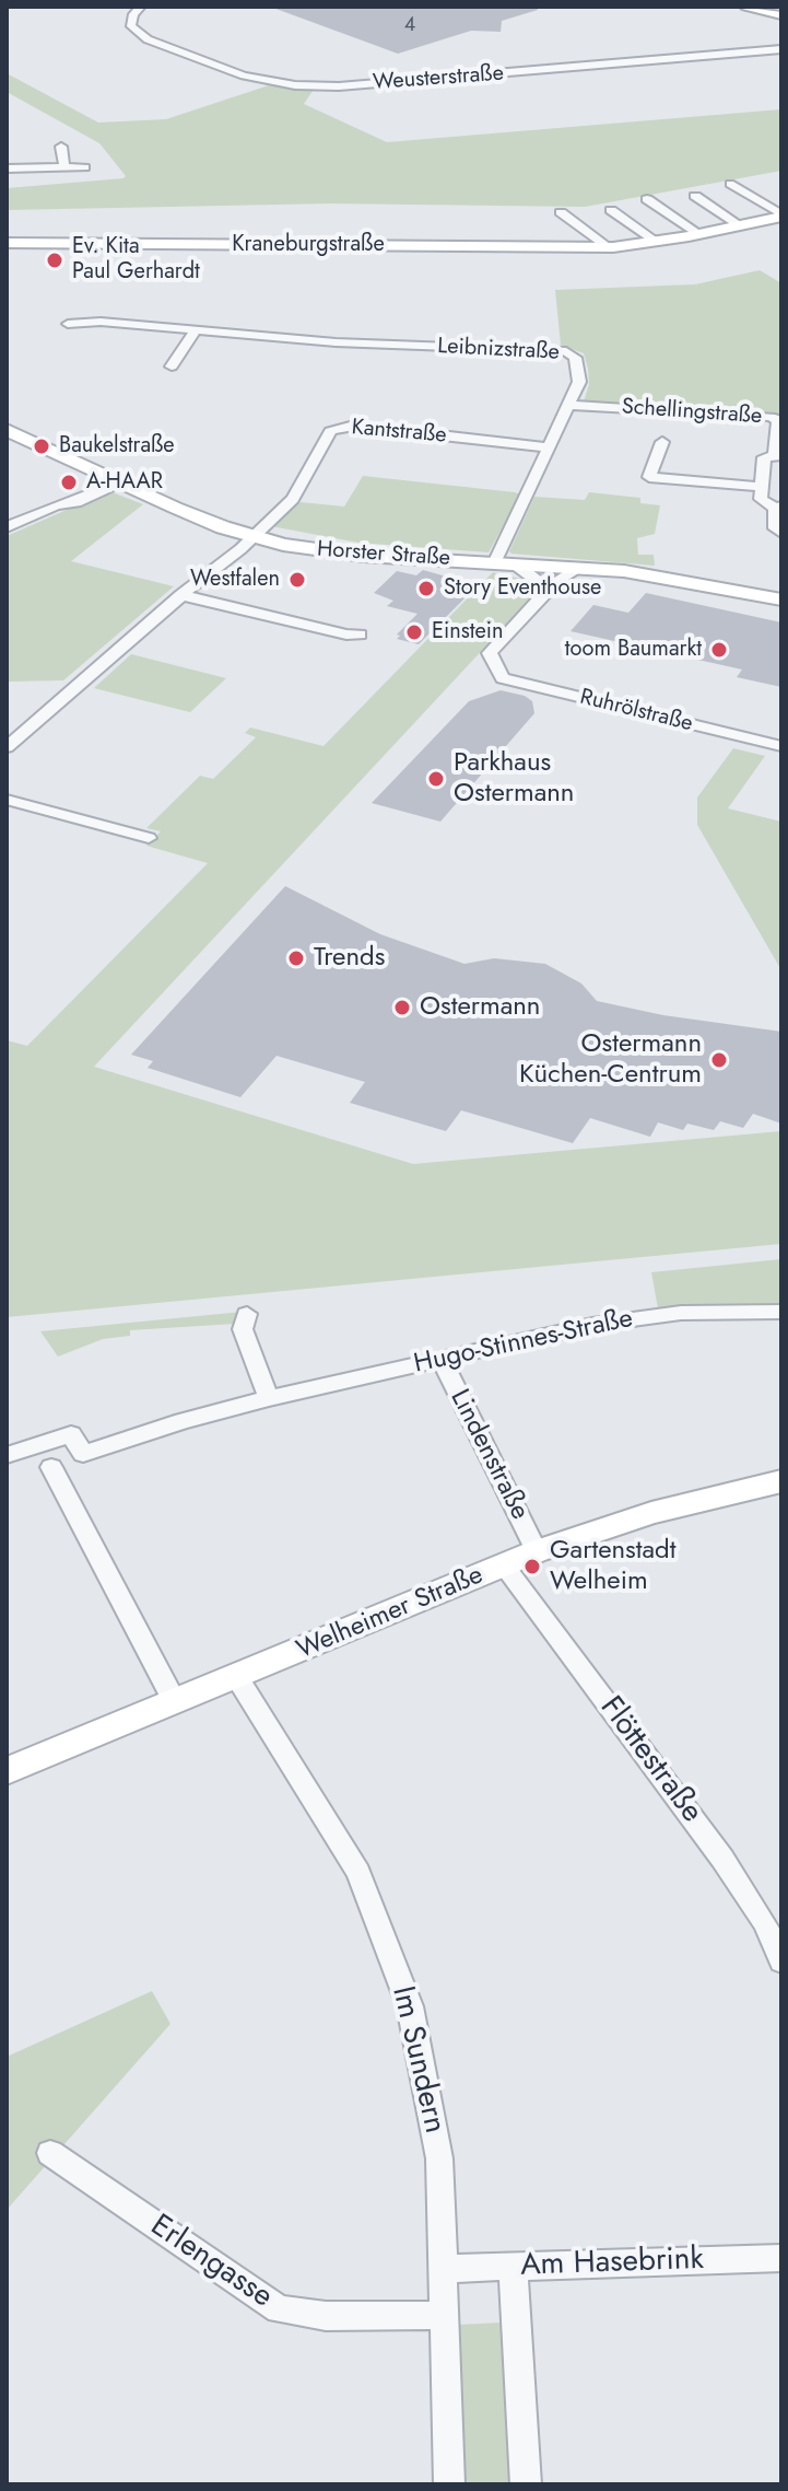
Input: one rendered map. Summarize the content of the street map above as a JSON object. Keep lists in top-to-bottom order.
{
  "streets": {
    "street": [
      "Weusterstraße",
      "Kraneburgstraße",
      "Leibnizstraße",
      "Schellingstraße",
      "Kantstraße",
      "Horster Straße",
      "Ruhrölstraße",
      "Hugo-Stinnes-Straße",
      "Lindenstraße",
      "Welheimer Straße",
      "Flöttestraße",
      "Im Sundern",
      "Erlengasse",
      "Am Hasebrink"
    ]
  },
  "crossings": [
    ["Leibnizstraße", "Schellingstraße"],
    ["Leibnizstraße", "Kantstraße"],
    ["Leibnizstraße", "Horster Straße"],
    ["Kantstraße", "Horster Straße"],
    ["Hugo-Stinnes-Straße", "Lindenstraße"],
    ["Lindenstraße", "Welheimer Straße"],
    ["Welheimer Straße", "Flöttestraße"],
    ["Welheimer Straße", "Im Sundern"],
    ["Im Sundern", "Erlengasse"],
    ["Im Sundern", "Am Hasebrink"]
  ],
  "places": [
    "Ev. Kita Paul Gerhardt",
    "Baukelstraße",
    "A-HAAR",
    "Westfalen",
    "Story Eventhouse",
    "Einstein",
    "toom Baumarkt",
    "Parkhaus Ostermann",
    "Trends",
    "Ostermann",
    "Ostermann Küchen-Centrum",
    "Gartenstadt Welheim"
  ],
  "house_numbers": ["4"]
}
